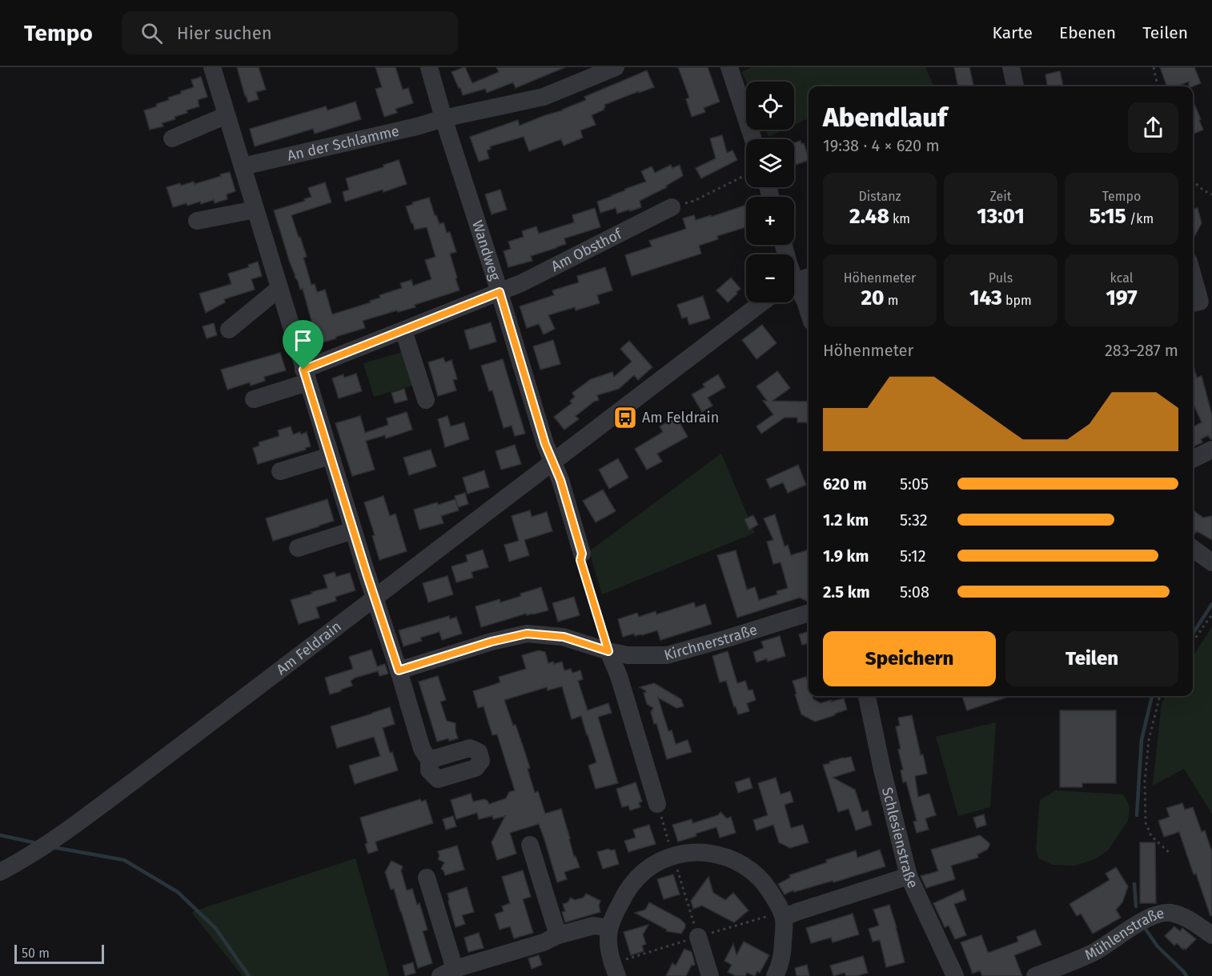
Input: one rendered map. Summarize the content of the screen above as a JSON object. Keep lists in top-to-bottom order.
{
  "streets": {
    "street": [
      "An der Schlamme",
      "Wandweg",
      "Am Obsthof",
      "Kirchnerstraße",
      "Am Feldrain",
      "Schlesienstraße",
      "Mühlenstraße"
    ]
  },
  "crossings": [
    ["An der Schlamme", "Wandweg"],
    ["Wandweg", "Am Obsthof"],
    ["Wandweg", "Am Feldrain"]
  ],
  "places": {
    "bus stop": ["Am Feldrain"]
  },
  "scale_bar": "50 m",
  "page": {
    "header": "Tempo",
    "search": "Hier suchen",
    "nav": ["Karte", "Ebenen", "Teilen"],
    "map_buttons": ["+", "−"],
    "heading": ["Abendlauf", "19:38 · 4 × 620 m"],
    "stats": [
      ["Distanz", "2.48 km"],
      ["Zeit", "13:01"],
      ["Tempo", "5:15 /km"],
      ["Höhenmeter", "20 m"],
      ["Puls", "143 bpm"],
      ["kcal", "197"]
    ],
    "chart": ["Höhenmeter", "283–287 m"],
    "list": [
      {
        "name": "620 m",
        "note": "5:05"
      },
      {
        "name": "1.2 km",
        "note": "5:32"
      },
      {
        "name": "1.9 km",
        "note": "5:12"
      },
      {
        "name": "2.5 km",
        "note": "5:08"
      }
    ],
    "buttons": ["Speichern", "Teilen"],
    "scale": "50 m"
  }
}
